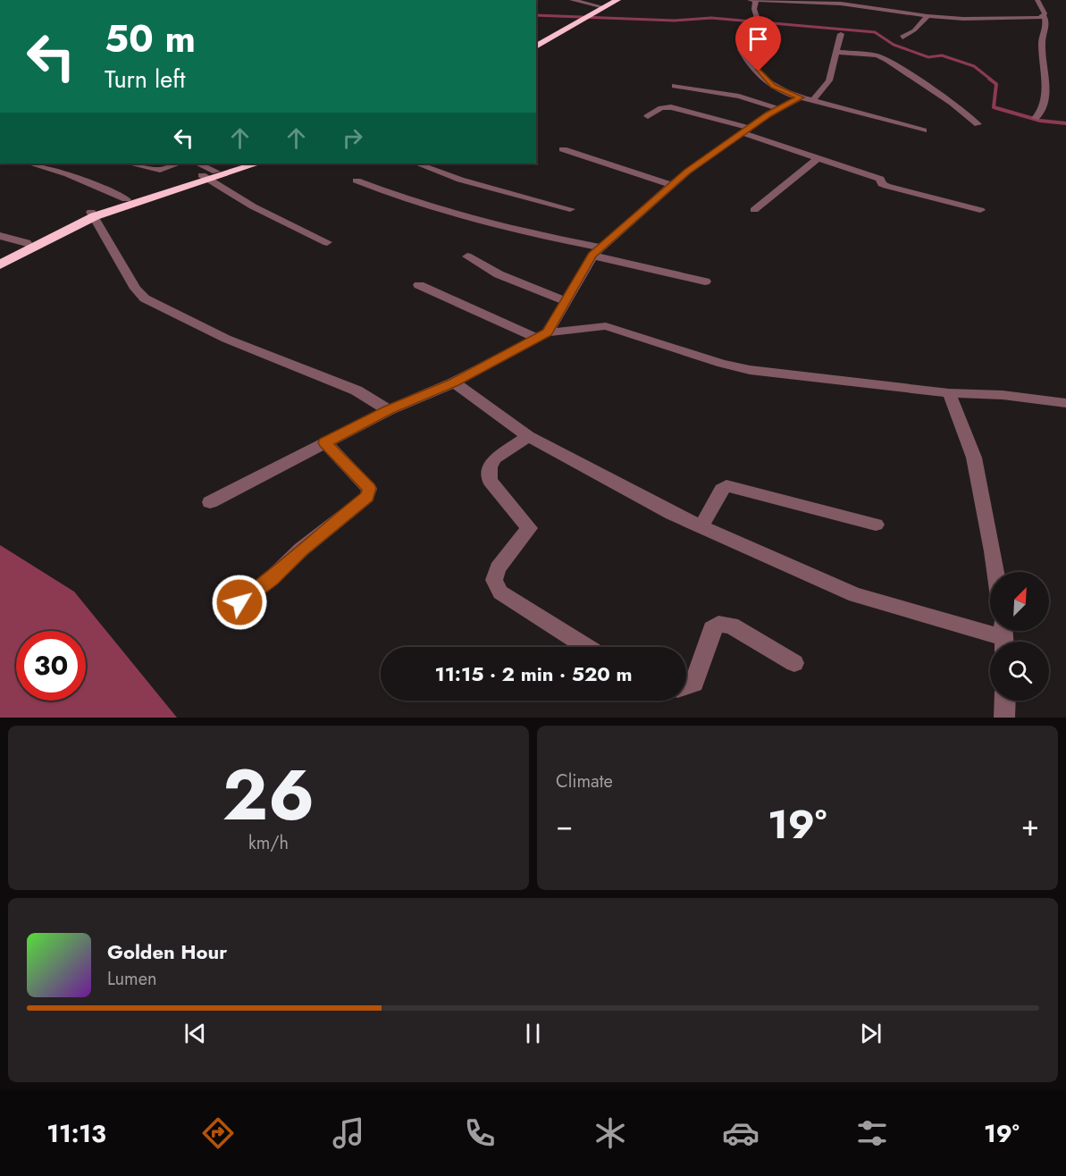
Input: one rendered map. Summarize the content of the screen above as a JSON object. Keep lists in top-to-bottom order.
{
  "north": "top right",
  "page": {
    "turn": ["50 m", "Turn left"],
    "limit": "30",
    "trip": "11:15 · 2 min · 520 m",
    "tile": [
      ["26", "km/h"],
      "Climate"
    ],
    "heat": ["−", "19°", "+"],
    "song": ["Golden Hour", "Lumen"],
    "tabs": ["11:13", "19°"]
  }
}
